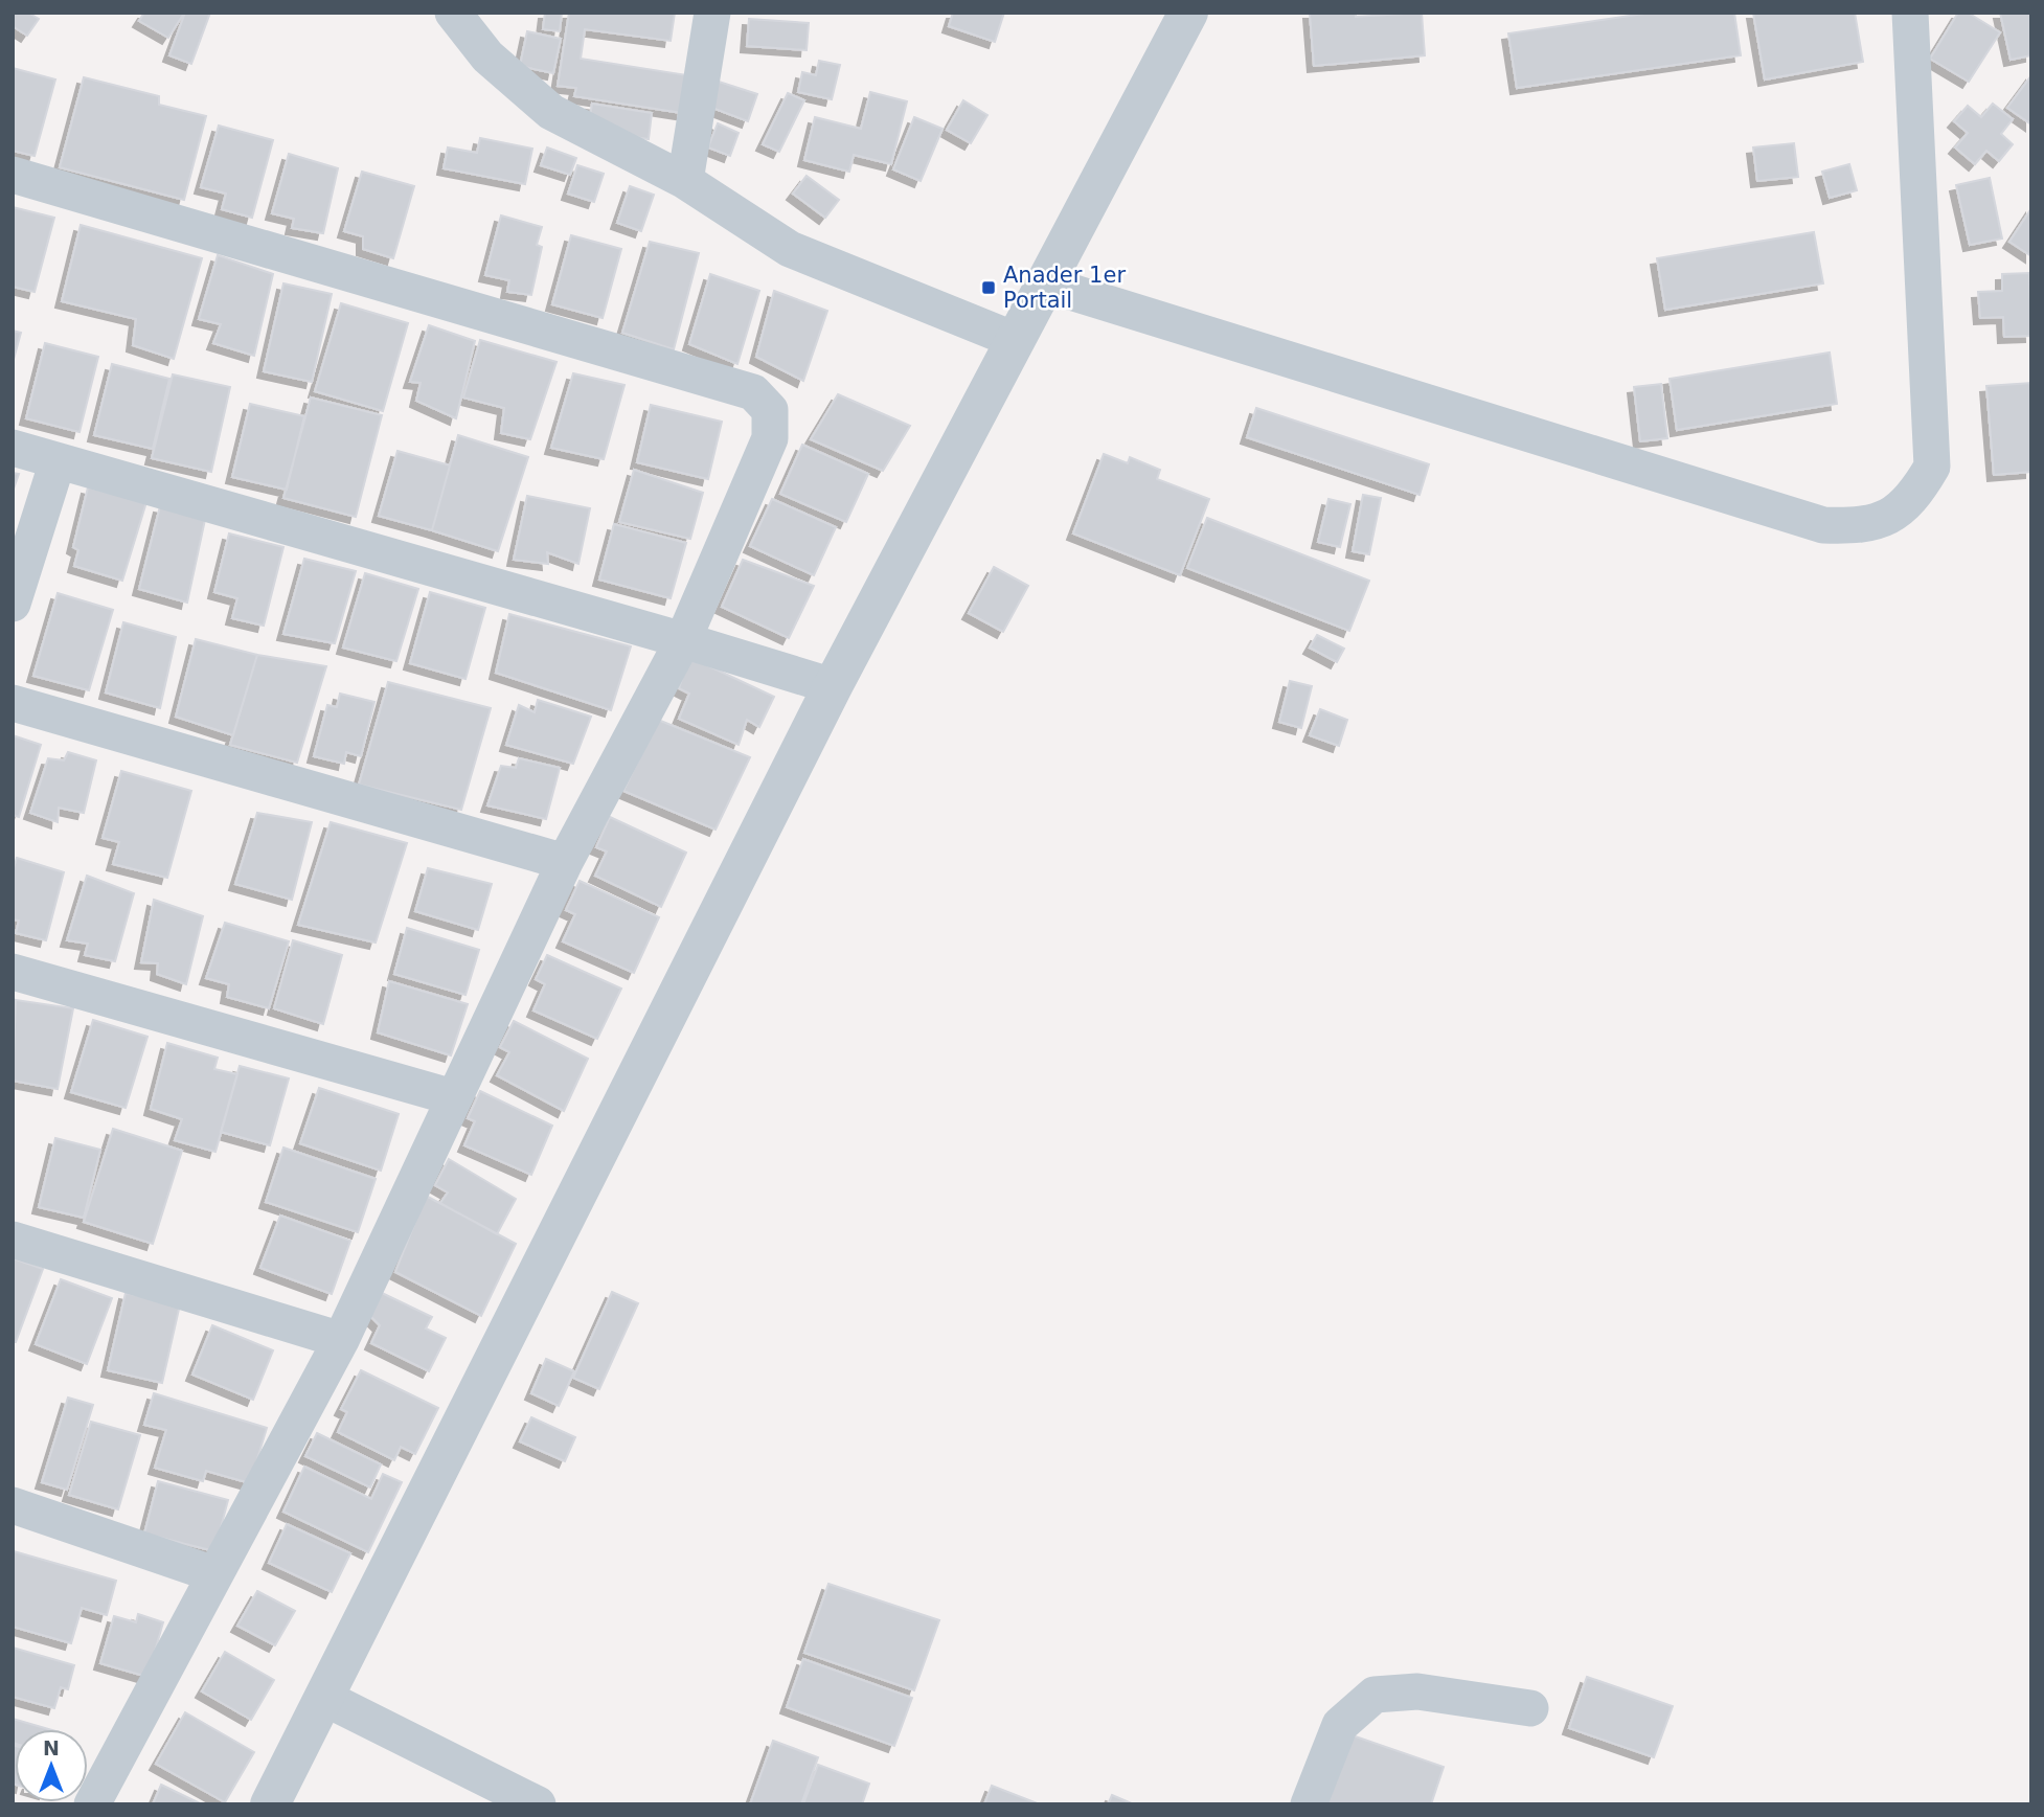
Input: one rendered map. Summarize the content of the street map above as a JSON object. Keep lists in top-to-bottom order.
{
  "places": {
    "transit": ["Anader 1er Portail"]
  },
  "north": "top"
}
